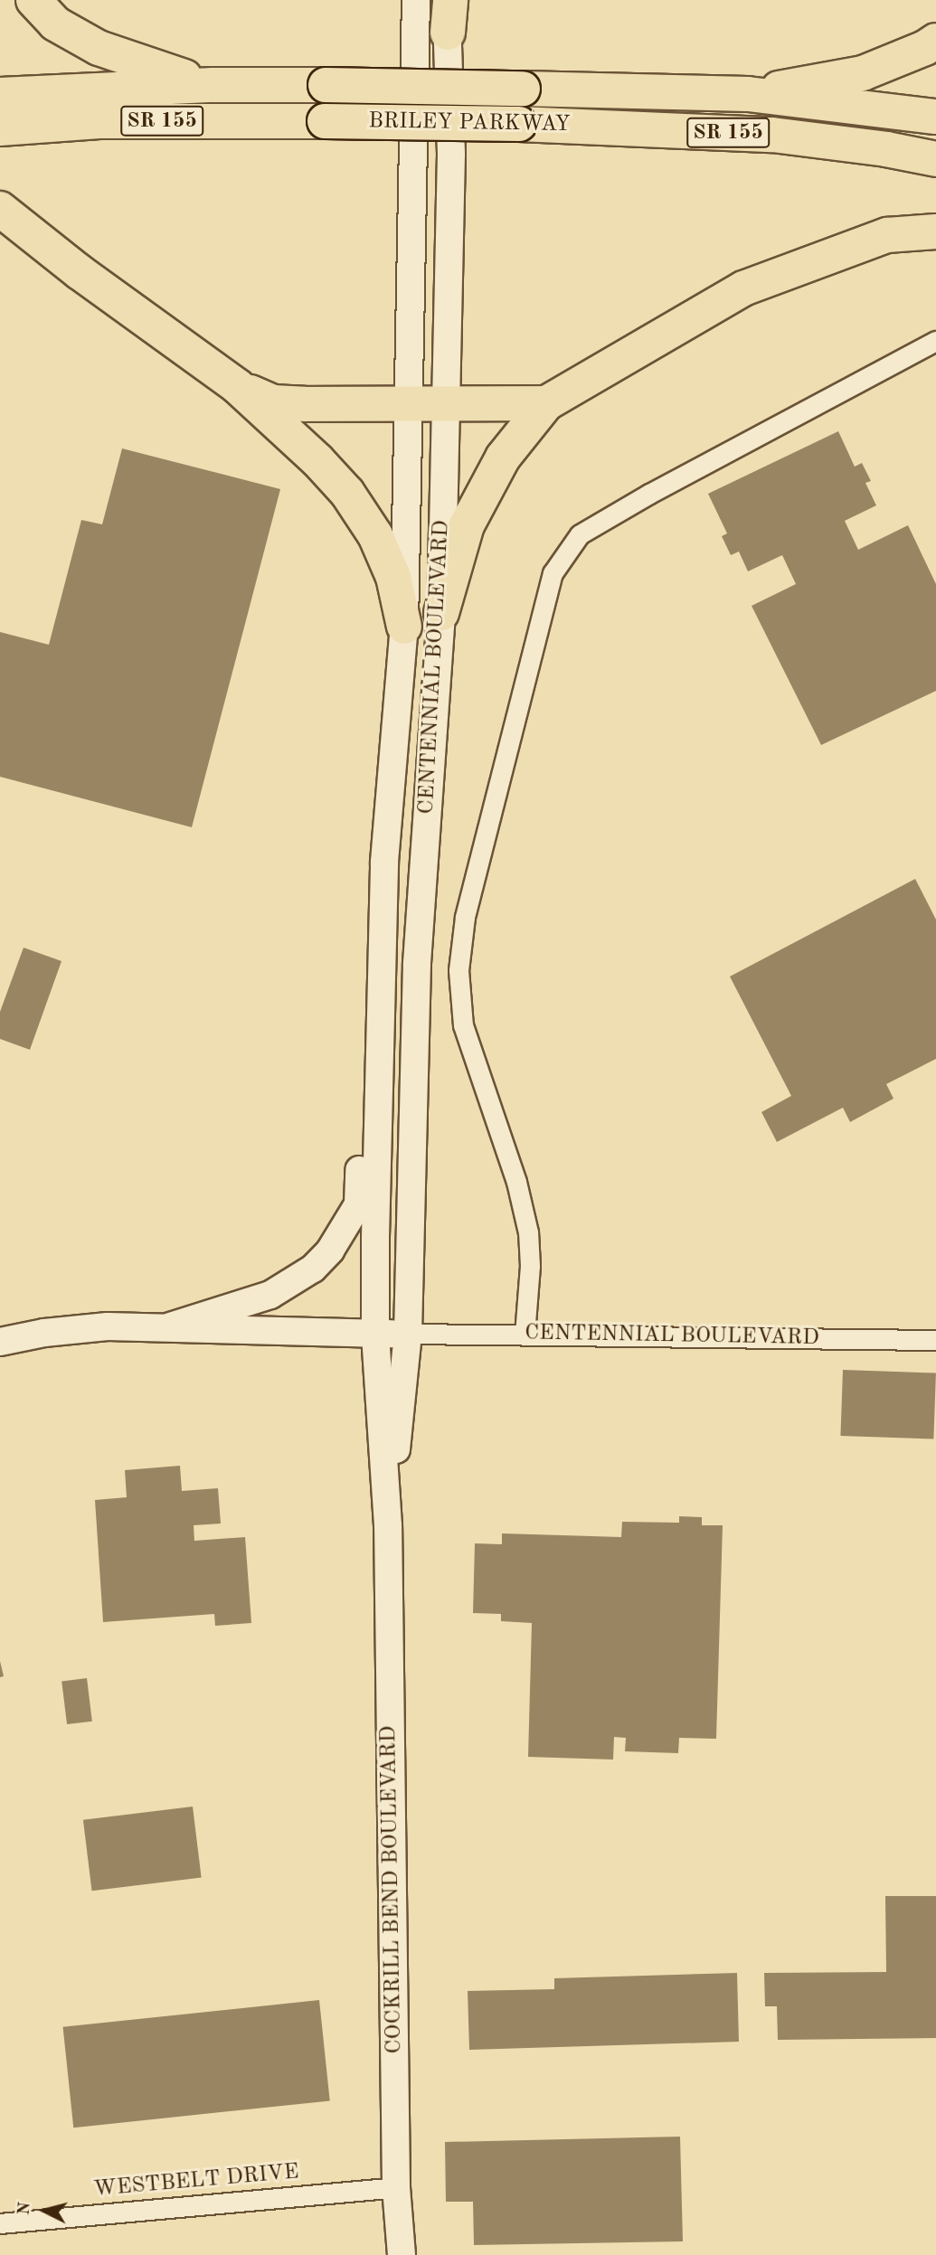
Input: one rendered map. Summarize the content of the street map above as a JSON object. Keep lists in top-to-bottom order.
{
  "streets": {
    "highway": ["SR 155", "BRILEY PARKWAY"],
    "main road": ["CENTENNIAL BOULEVARD", "COCKRILL BEND BOULEVARD"],
    "street": ["WESTBELT DRIVE"]
  },
  "crossings": [
    ["CENTENNIAL BOULEVARD", "COCKRILL BEND BOULEVARD"],
    ["COCKRILL BEND BOULEVARD", "WESTBELT DRIVE"]
  ],
  "north": "left"
}
